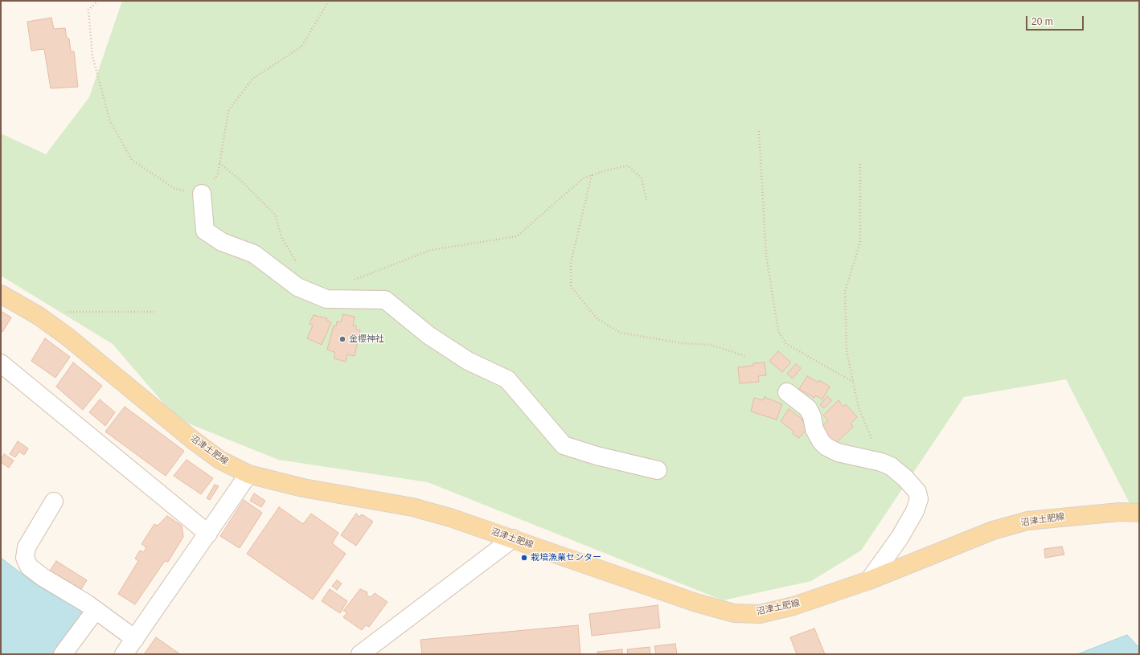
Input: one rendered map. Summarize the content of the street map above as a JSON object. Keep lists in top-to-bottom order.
{
  "streets": {
    "main road": ["沼津土肥線"]
  },
  "places": ["金櫻神社", "栽培漁業センター"],
  "scale_bar": "20 m"
}
